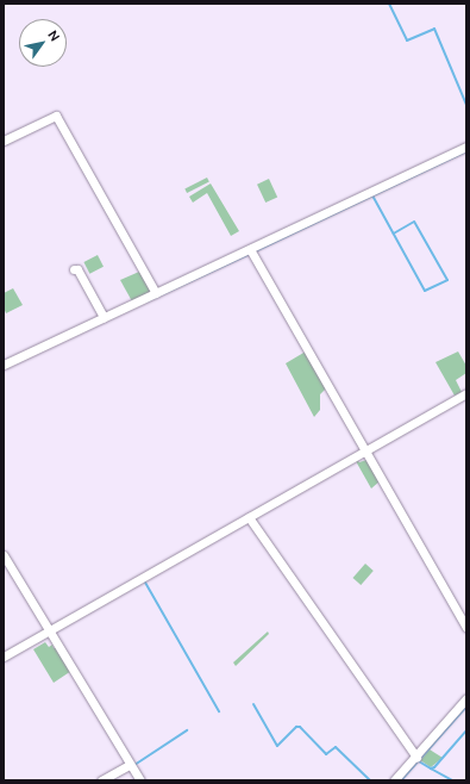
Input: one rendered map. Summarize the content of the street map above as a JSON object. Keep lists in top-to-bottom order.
{
  "north": "top right"
}
